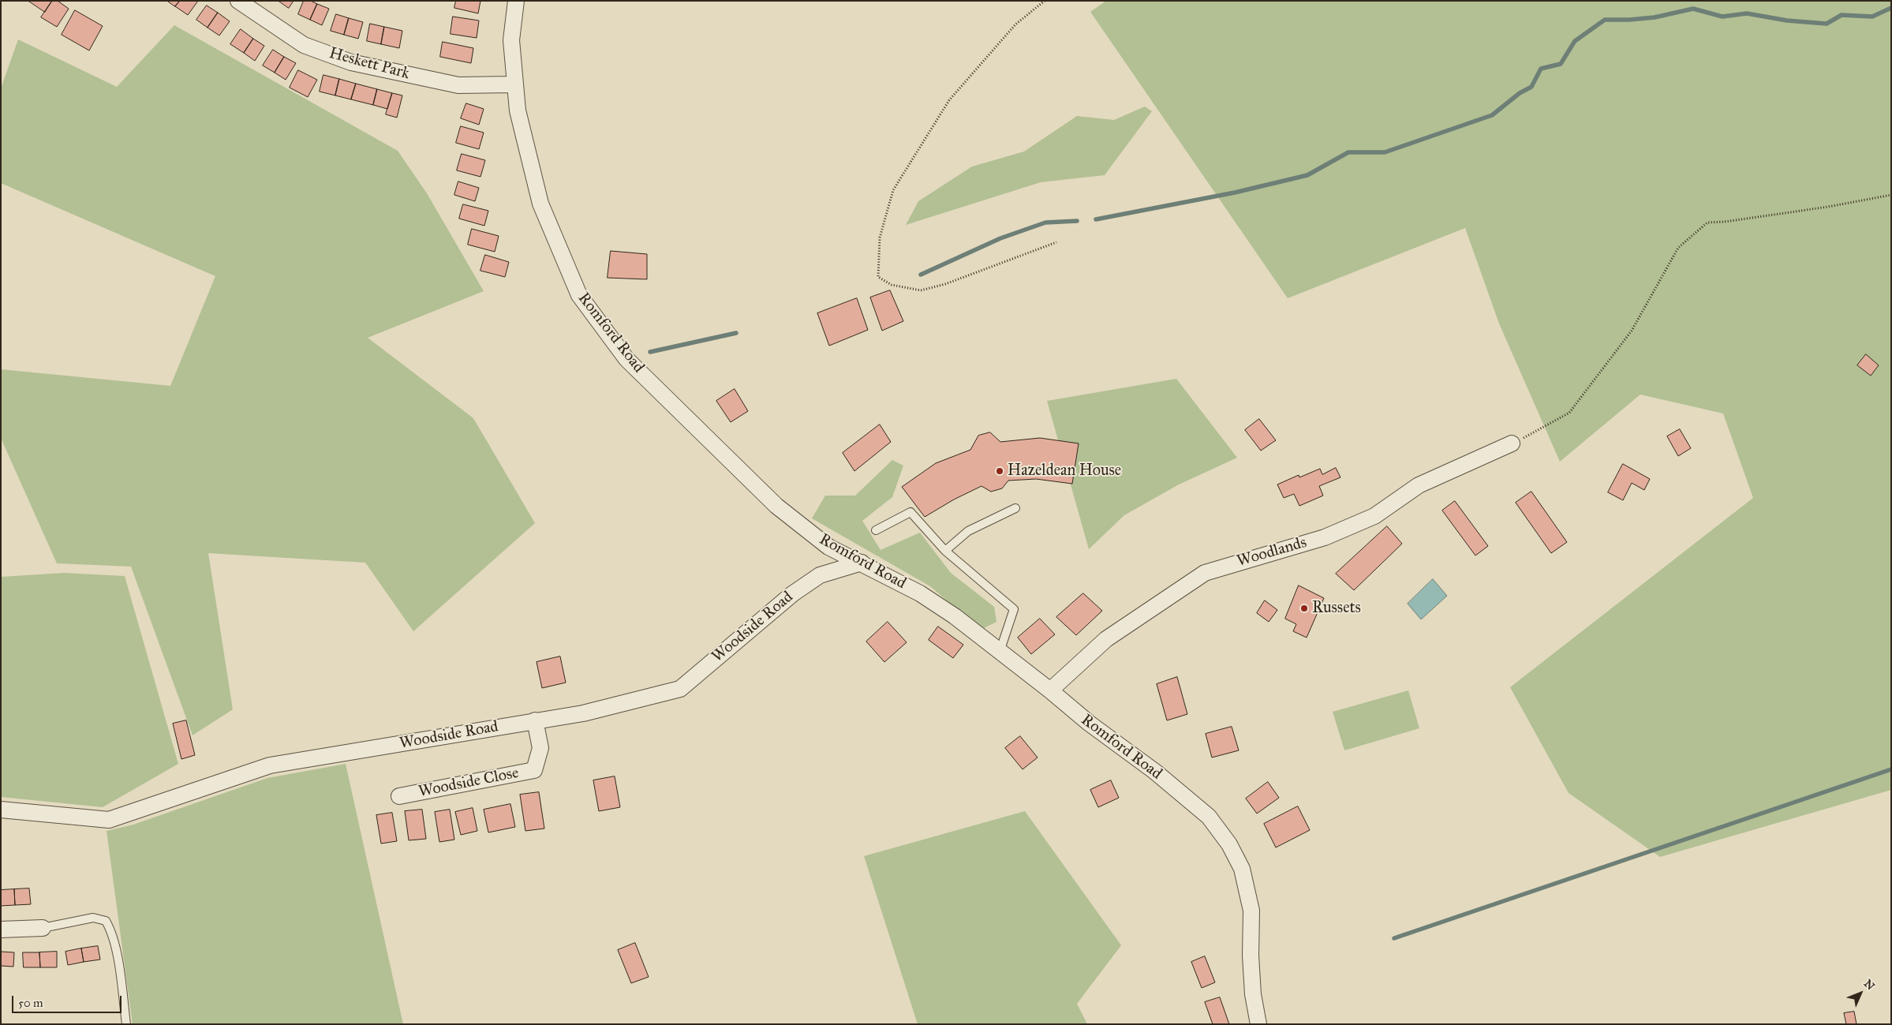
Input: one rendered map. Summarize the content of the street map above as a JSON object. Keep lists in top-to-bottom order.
{
  "streets": {
    "street": [
      "Heskett Park",
      "Romford Road",
      "Woodlands",
      "Woodside Road",
      "Woodside Close"
    ]
  },
  "crossings": [
    ["Heskett Park", "Romford Road"],
    ["Romford Road", "Woodlands"],
    ["Romford Road", "Woodside Road"],
    ["Woodside Road", "Woodside Close"]
  ],
  "places": ["Hazeldean House", "Russets"],
  "scale_bar": "50 m",
  "north": "top right"
}
